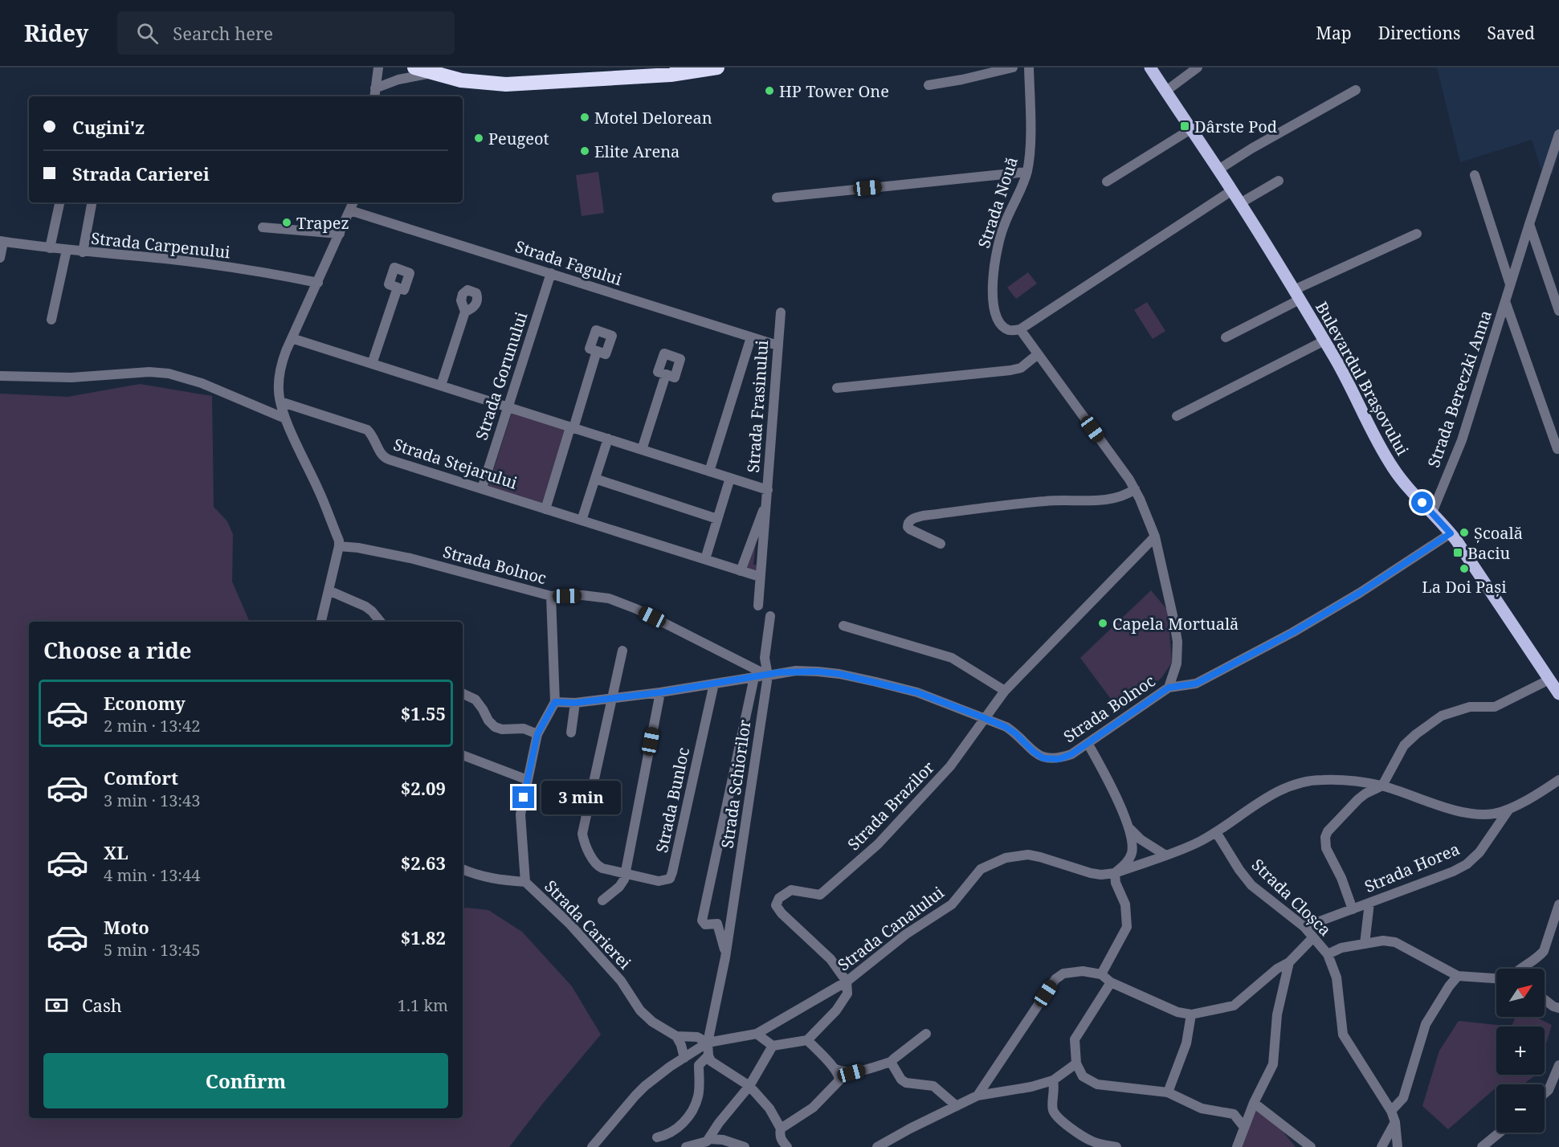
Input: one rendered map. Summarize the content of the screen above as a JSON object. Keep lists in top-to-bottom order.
{
  "streets": {
    "main road": ["Bulevardul Brașovului"],
    "street": [
      "Strada Nouă",
      "Strada Carpenului",
      "Strada Fagului",
      "Strada Gorunului",
      "Strada Bereczki Anna",
      "Strada Frasinului",
      "Strada Stejarului",
      "Strada Bolnoc",
      "Strada Schiorilor",
      "Strada Bunloc",
      "Strada Brazilor",
      "Strada Horea",
      "Strada Cloșca",
      "Strada Carierei",
      "Strada Canalului"
    ]
  },
  "crossings": [
    ["Strada Fagului", "Strada Gorunului"],
    ["Strada Fagului", "Strada Frasinului"],
    ["Strada Gorunului", "Strada Stejarului"],
    ["Bulevardul Brașovului", "Strada Bereczki Anna"],
    ["Bulevardul Brașovului", "Strada Bolnoc"],
    ["Strada Frasinului", "Strada Stejarului"],
    ["Strada Bolnoc", "Strada Schiorilor"],
    ["Strada Bolnoc", "Strada Brazilor"],
    ["Strada Schiorilor", "Strada Carierei"],
    ["Strada Schiorilor", "Strada Canalului"],
    ["Strada Brazilor", "Strada Canalului"],
    ["Strada Horea", "Strada Cloșca"],
    ["Strada Horea", "Strada Canalului"],
    ["Strada Cloșca", "Strada Canalului"],
    ["Strada Carierei", "Strada Canalului"]
  ],
  "places": {
    "other": [
      "HP Tower One",
      "Motel Delorean",
      "Peugeot",
      "Elite Arena",
      "Trapez",
      "Școală",
      "La Doi Pași",
      "Capela Mortuală"
    ],
    "transit": ["Dârste Pod", "Baciu"]
  },
  "north": "top right",
  "page": {
    "header": "Ridey",
    "search": "Search here",
    "nav": ["Map", "Directions", "Saved"],
    "banner": ["Cugini'z", "Strada Carierei"],
    "heading": "Choose a ride",
    "list": [
      {
        "name": "Economy",
        "note": "2 min · 13:42",
        "value": "$1.55"
      },
      {
        "name": "Comfort",
        "note": "3 min · 13:43",
        "value": "$2.09"
      },
      {
        "name": "XL",
        "note": "4 min · 13:44",
        "value": "$2.63"
      },
      {
        "name": "Moto",
        "note": "5 min · 13:45",
        "value": "$1.82"
      }
    ],
    "bubble": "3 min",
    "map_buttons": ["+", "−"],
    "pay": ["Cash", "1.1 km"],
    "buttons": "Confirm"
  }
}
